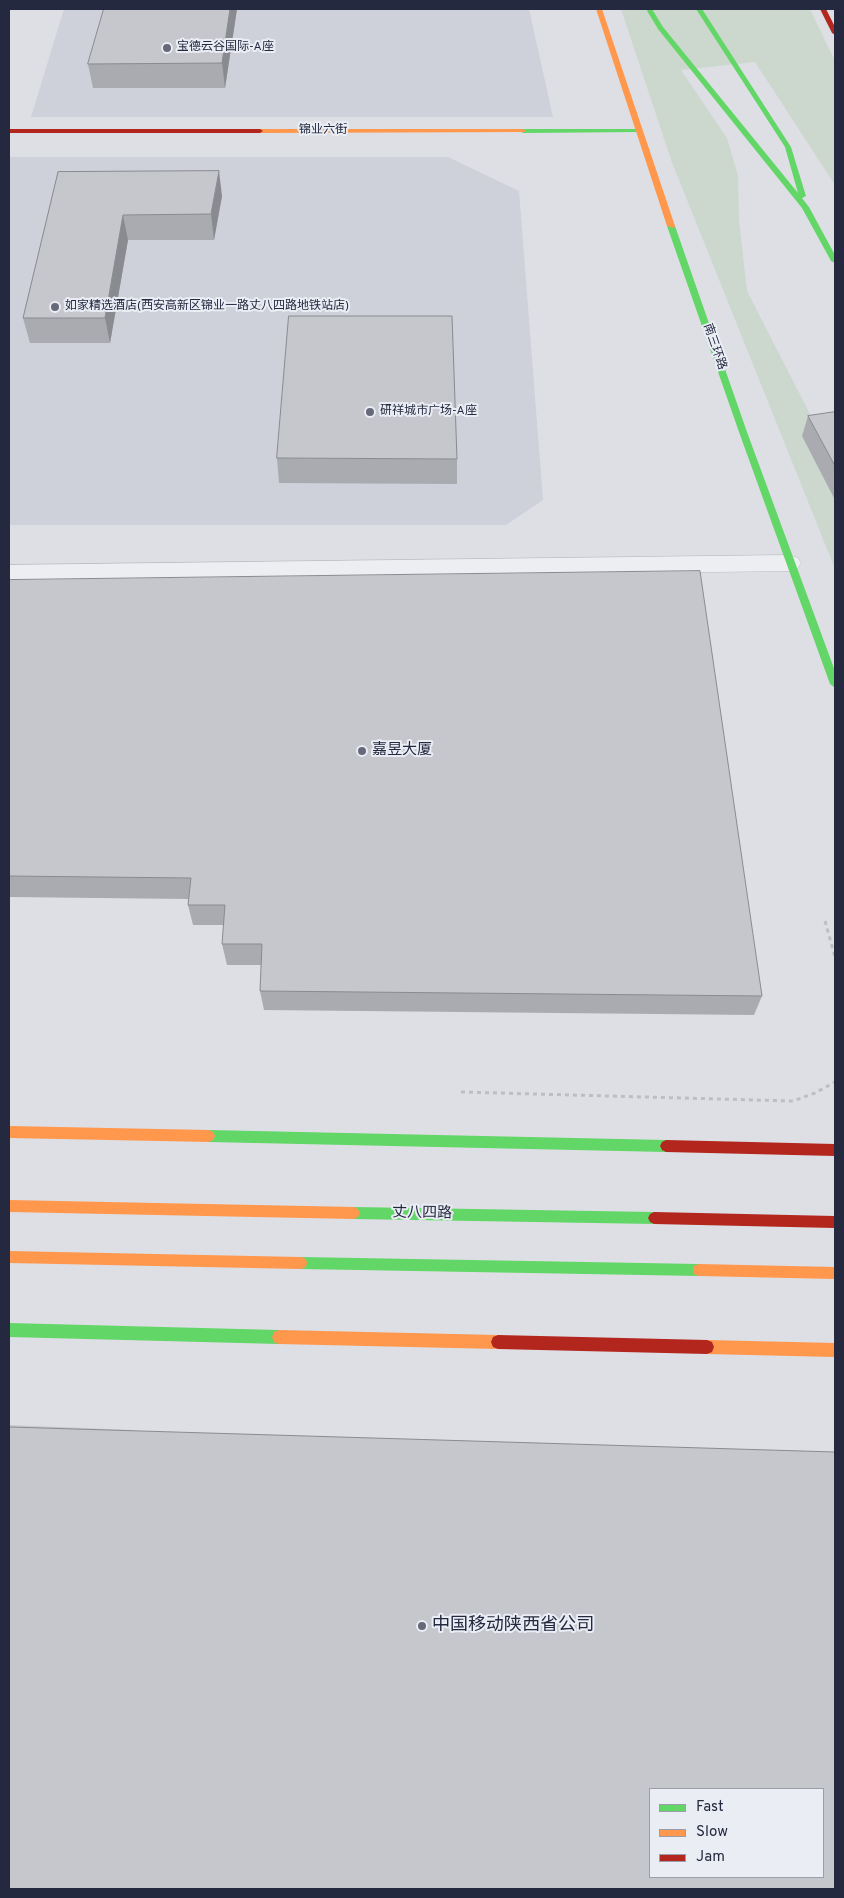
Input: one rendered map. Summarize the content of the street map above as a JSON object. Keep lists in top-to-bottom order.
{
  "streets": {
    "main road": ["锦业六街", "南三环路", "丈八四路"]
  },
  "crossings": [
    ["锦业六街", "南三环路"]
  ],
  "places": [
    "宝德·云谷国际-A座",
    "如家精选酒店(西安高新区锦业一路丈八四路地铁站店)",
    "研祥城市广场-A座",
    "嘉昱大厦",
    "中国移动陕西省公司"
  ],
  "legend": ["Fast", "Slow", "Jam"]
}
